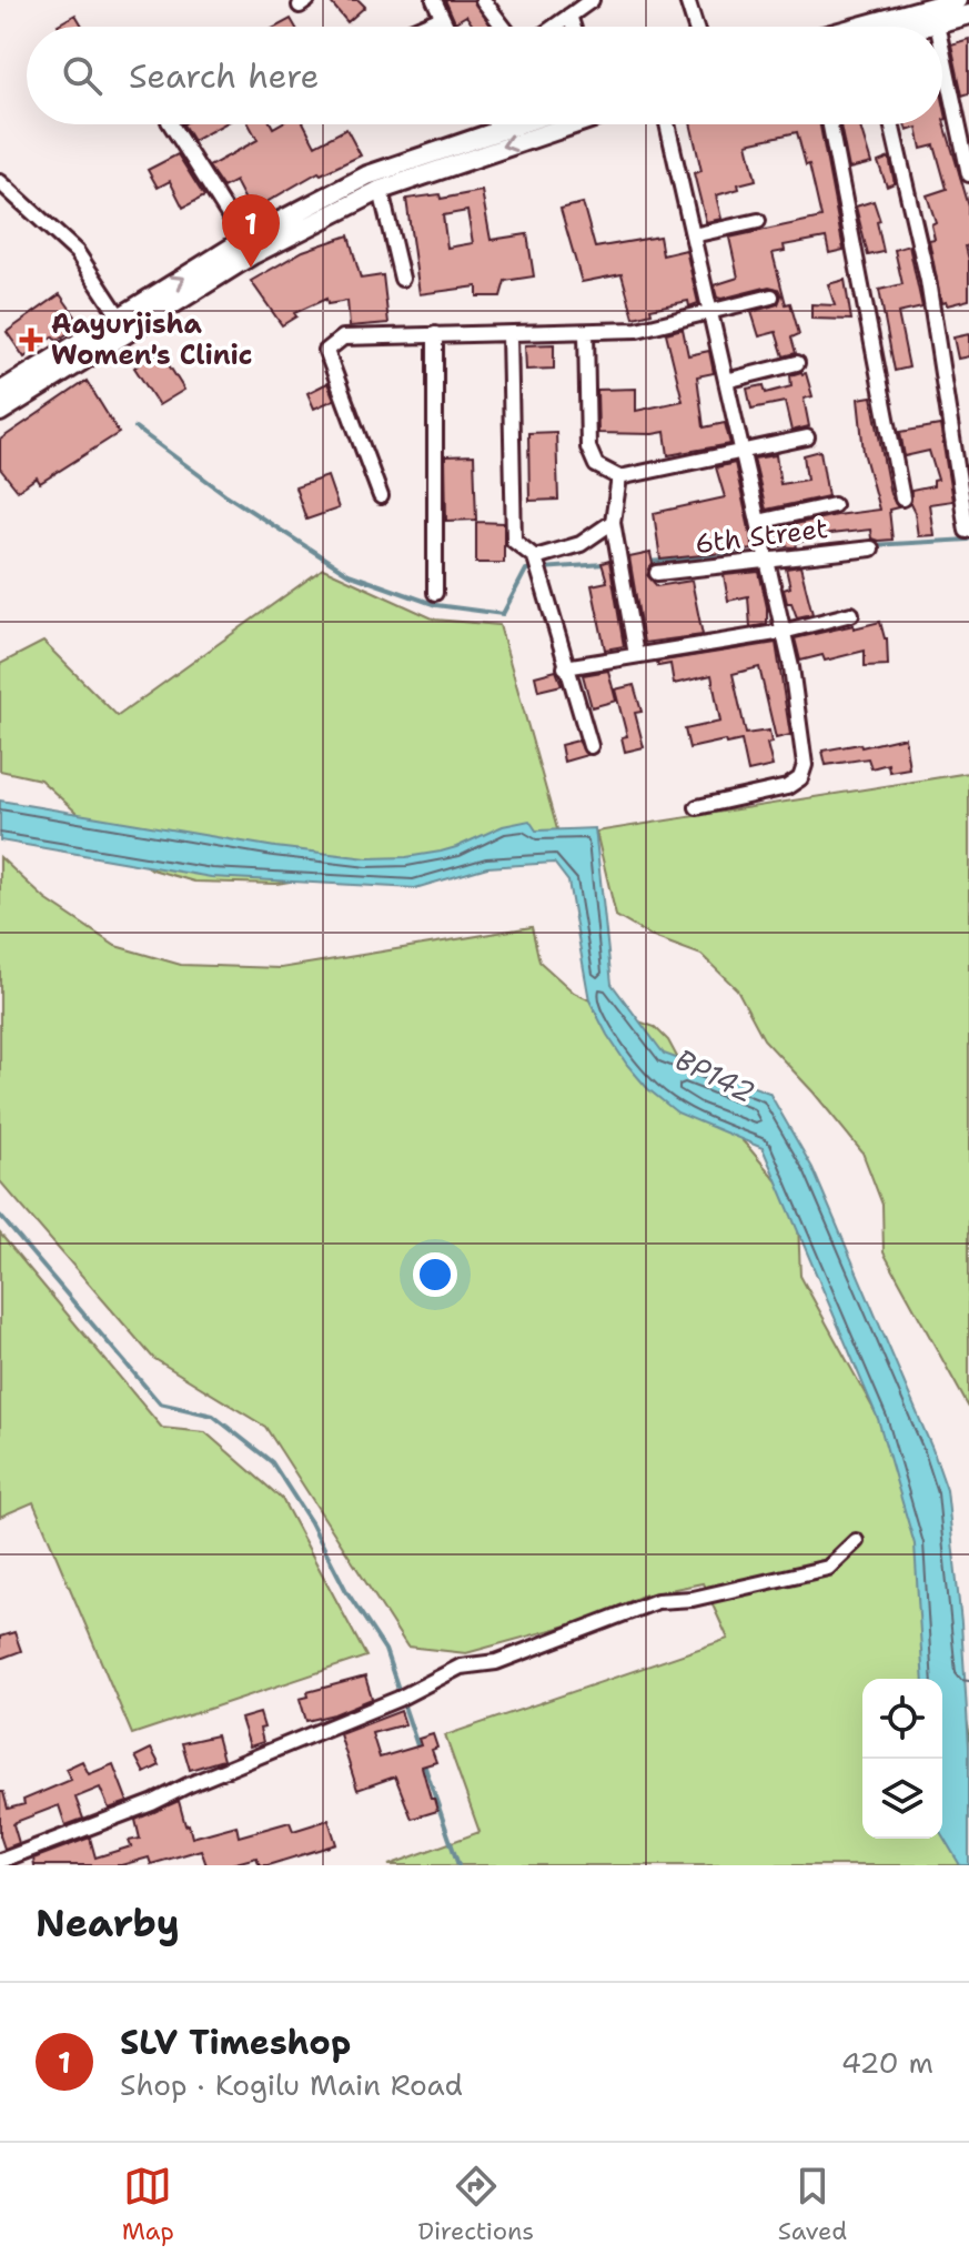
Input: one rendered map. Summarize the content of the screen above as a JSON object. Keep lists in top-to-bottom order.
{
  "streets": {
    "street": ["6th Street"]
  },
  "water": ["BP142"],
  "places": {
    "health": ["Aayurjisha Women's Clinic"]
  },
  "page": {
    "search": "Search here",
    "pins": "1",
    "heading": "Nearby",
    "list": [
      {
        "mark": "1",
        "name": "SLV Timeshop",
        "note": "Shop · Kogilu Main Road",
        "value": "420 m"
      }
    ],
    "nav": ["Map", "Directions", "Saved"]
  }
}
